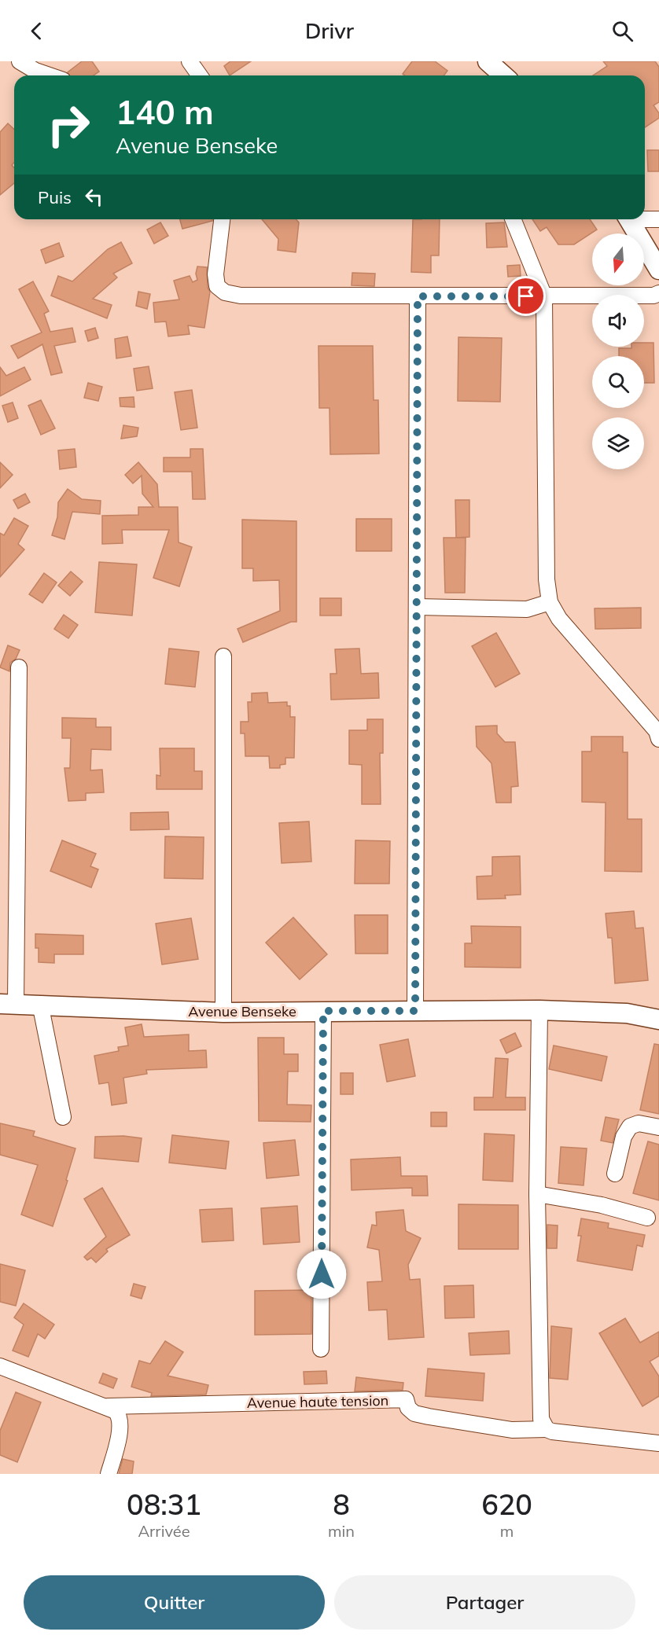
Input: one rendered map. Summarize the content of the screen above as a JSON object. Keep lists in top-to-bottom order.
{
  "streets": {
    "street": ["Avenue Benseke", "Avenue haute tension"]
  },
  "north": "bottom",
  "page": {
    "header": "Drivr",
    "turn": ["140 m", "Avenue Benseke"],
    "then": "Puis",
    "eta": [
      "08:31",
      "Arrivée",
      "8",
      "min",
      "620",
      "m"
    ],
    "buttons": ["Quitter", "Partager"]
  }
}
